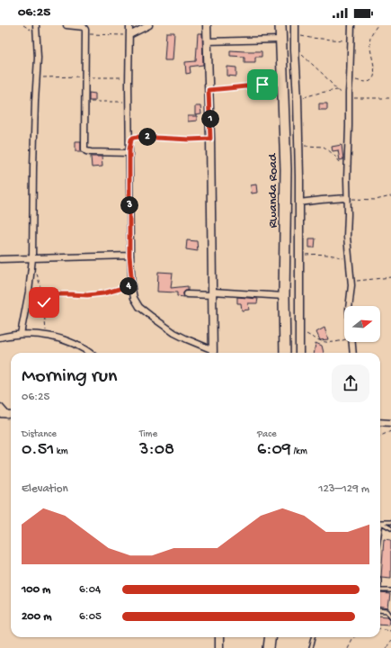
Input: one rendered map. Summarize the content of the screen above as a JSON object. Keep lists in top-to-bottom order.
{
  "streets": {
    "highway": ["Rwanda Road"]
  },
  "north": "right",
  "page": {
    "status": "06:25",
    "pins": [
      "1",
      "2",
      "3",
      "4"
    ],
    "heading": ["Morning run", "06:25"],
    "stats": [
      ["Distance", "0.51 km"],
      ["Time", "3:08"],
      ["Pace", "6:09 /km"]
    ],
    "chart": ["Elevation", "123–129 m"],
    "list": [
      {
        "name": "100 m",
        "note": "6:04"
      },
      {
        "name": "200 m",
        "note": "6:05"
      }
    ]
  }
}
